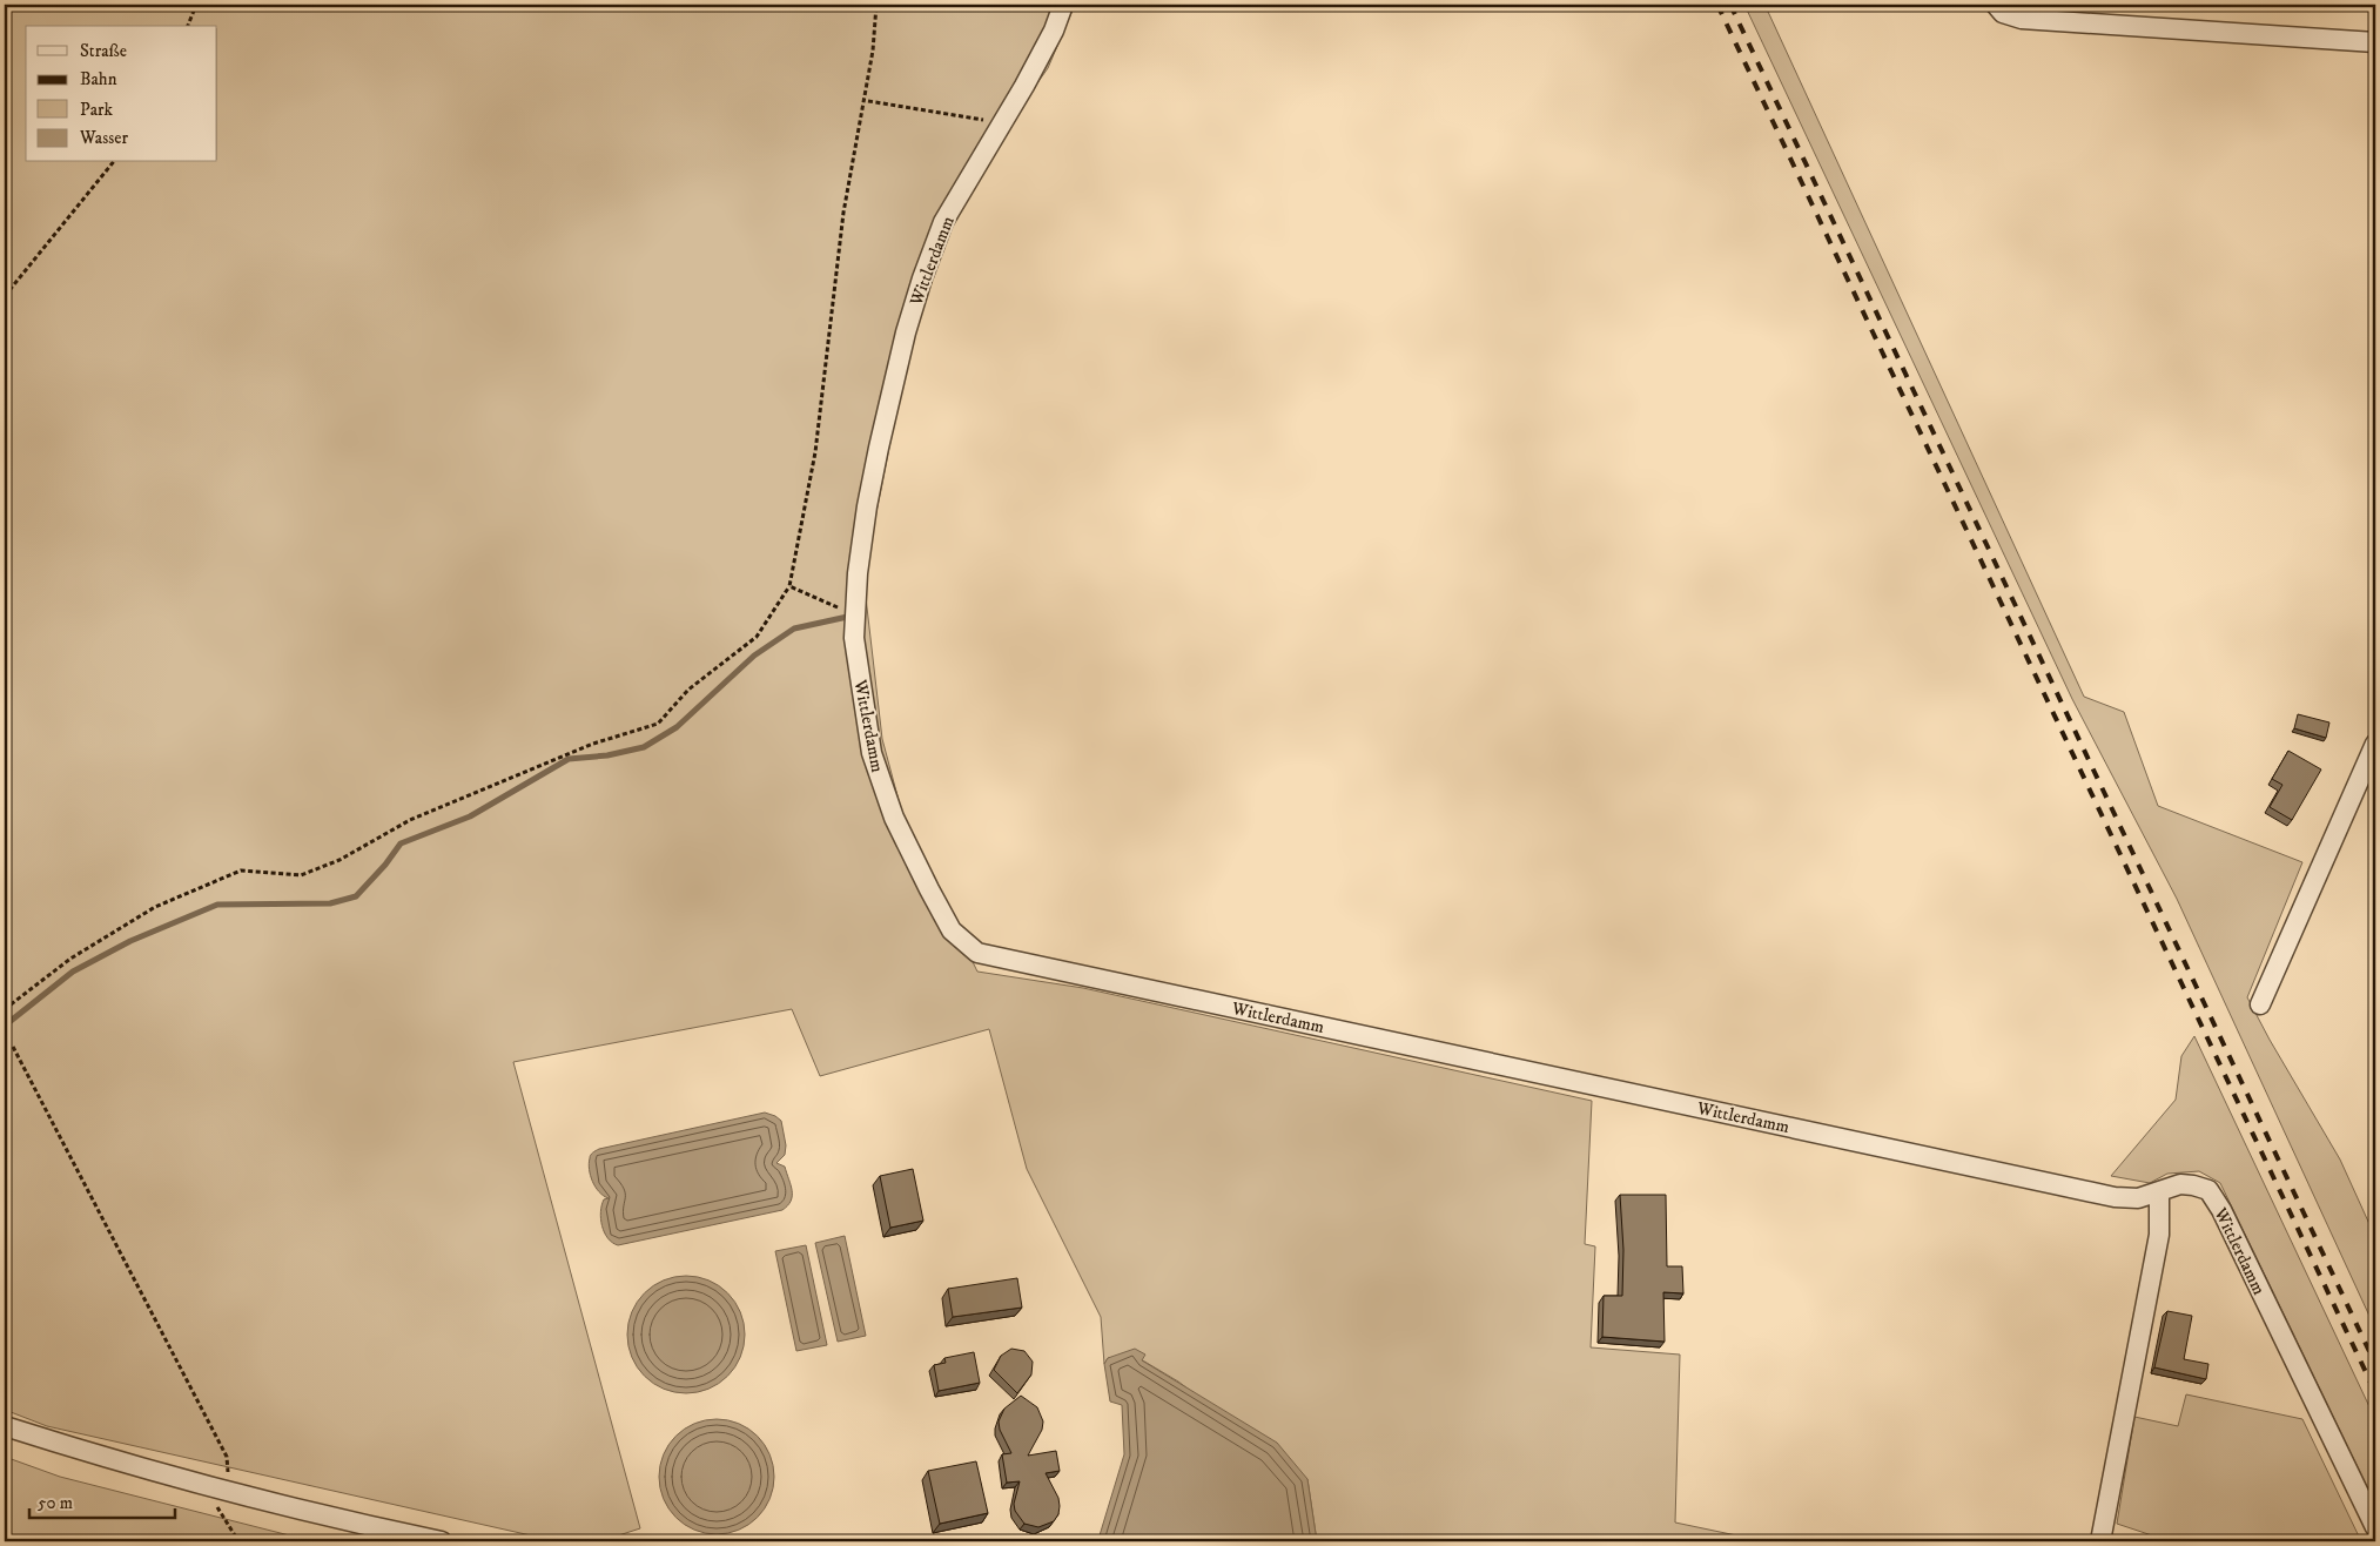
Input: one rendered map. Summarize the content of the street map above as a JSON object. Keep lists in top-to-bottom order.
{
  "streets": {
    "street": ["Wittlerdamm"]
  },
  "legend": [
    "Straße",
    "Bahn",
    "Park",
    "Wasser"
  ],
  "scale_bar": "50 m"
}
